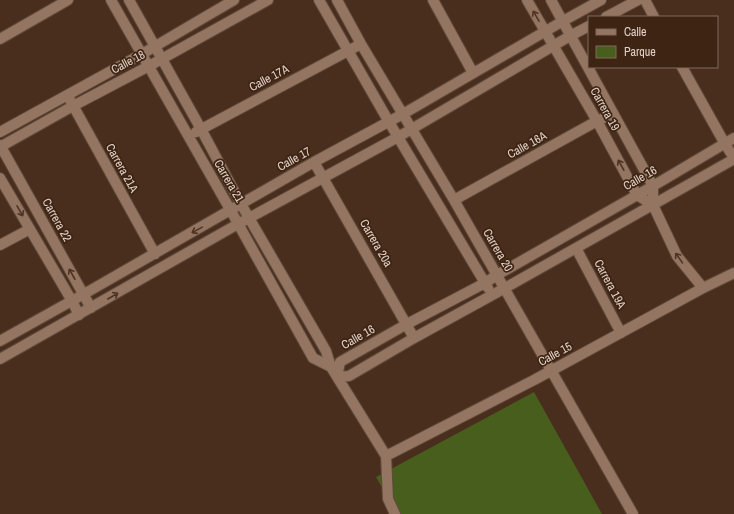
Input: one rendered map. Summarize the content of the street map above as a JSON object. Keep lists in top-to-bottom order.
{
  "streets": {
    "street": [
      "Calle 18",
      "Calle 17A",
      "Carrera 19",
      "Calle 16A",
      "Calle 17",
      "Carrera 21A",
      "Calle 16",
      "Carrera 21",
      "Carrera 22",
      "Carrera 20a",
      "Carrera 20",
      "Carrera 19A",
      "Calle 15"
    ]
  },
  "crossings": [
    ["Calle 18", "Carrera 21A"],
    ["Calle 18", "Carrera 21"],
    ["Calle 18", "Carrera 22"],
    ["Calle 17A", "Carrera 21"],
    ["Calle 17A", "Carrera 20"],
    ["Carrera 19", "Calle 16A"],
    ["Carrera 19", "Calle 17"],
    ["Carrera 19", "Calle 16"],
    ["Carrera 19", "Calle 15"],
    ["Calle 16A", "Carrera 20"],
    ["Calle 17", "Carrera 21A"],
    ["Calle 17", "Carrera 21"],
    ["Calle 17", "Carrera 22"],
    ["Calle 17", "Carrera 20a"],
    ["Calle 17", "Carrera 20"],
    ["Calle 16", "Carrera 21"],
    ["Calle 16", "Carrera 20a"],
    ["Calle 16", "Carrera 20"],
    ["Carrera 21", "Calle 15"],
    ["Carrera 20", "Calle 15"],
    ["Carrera 19A", "Calle 15"]
  ],
  "legend": ["Calle", "Parque"]
}
